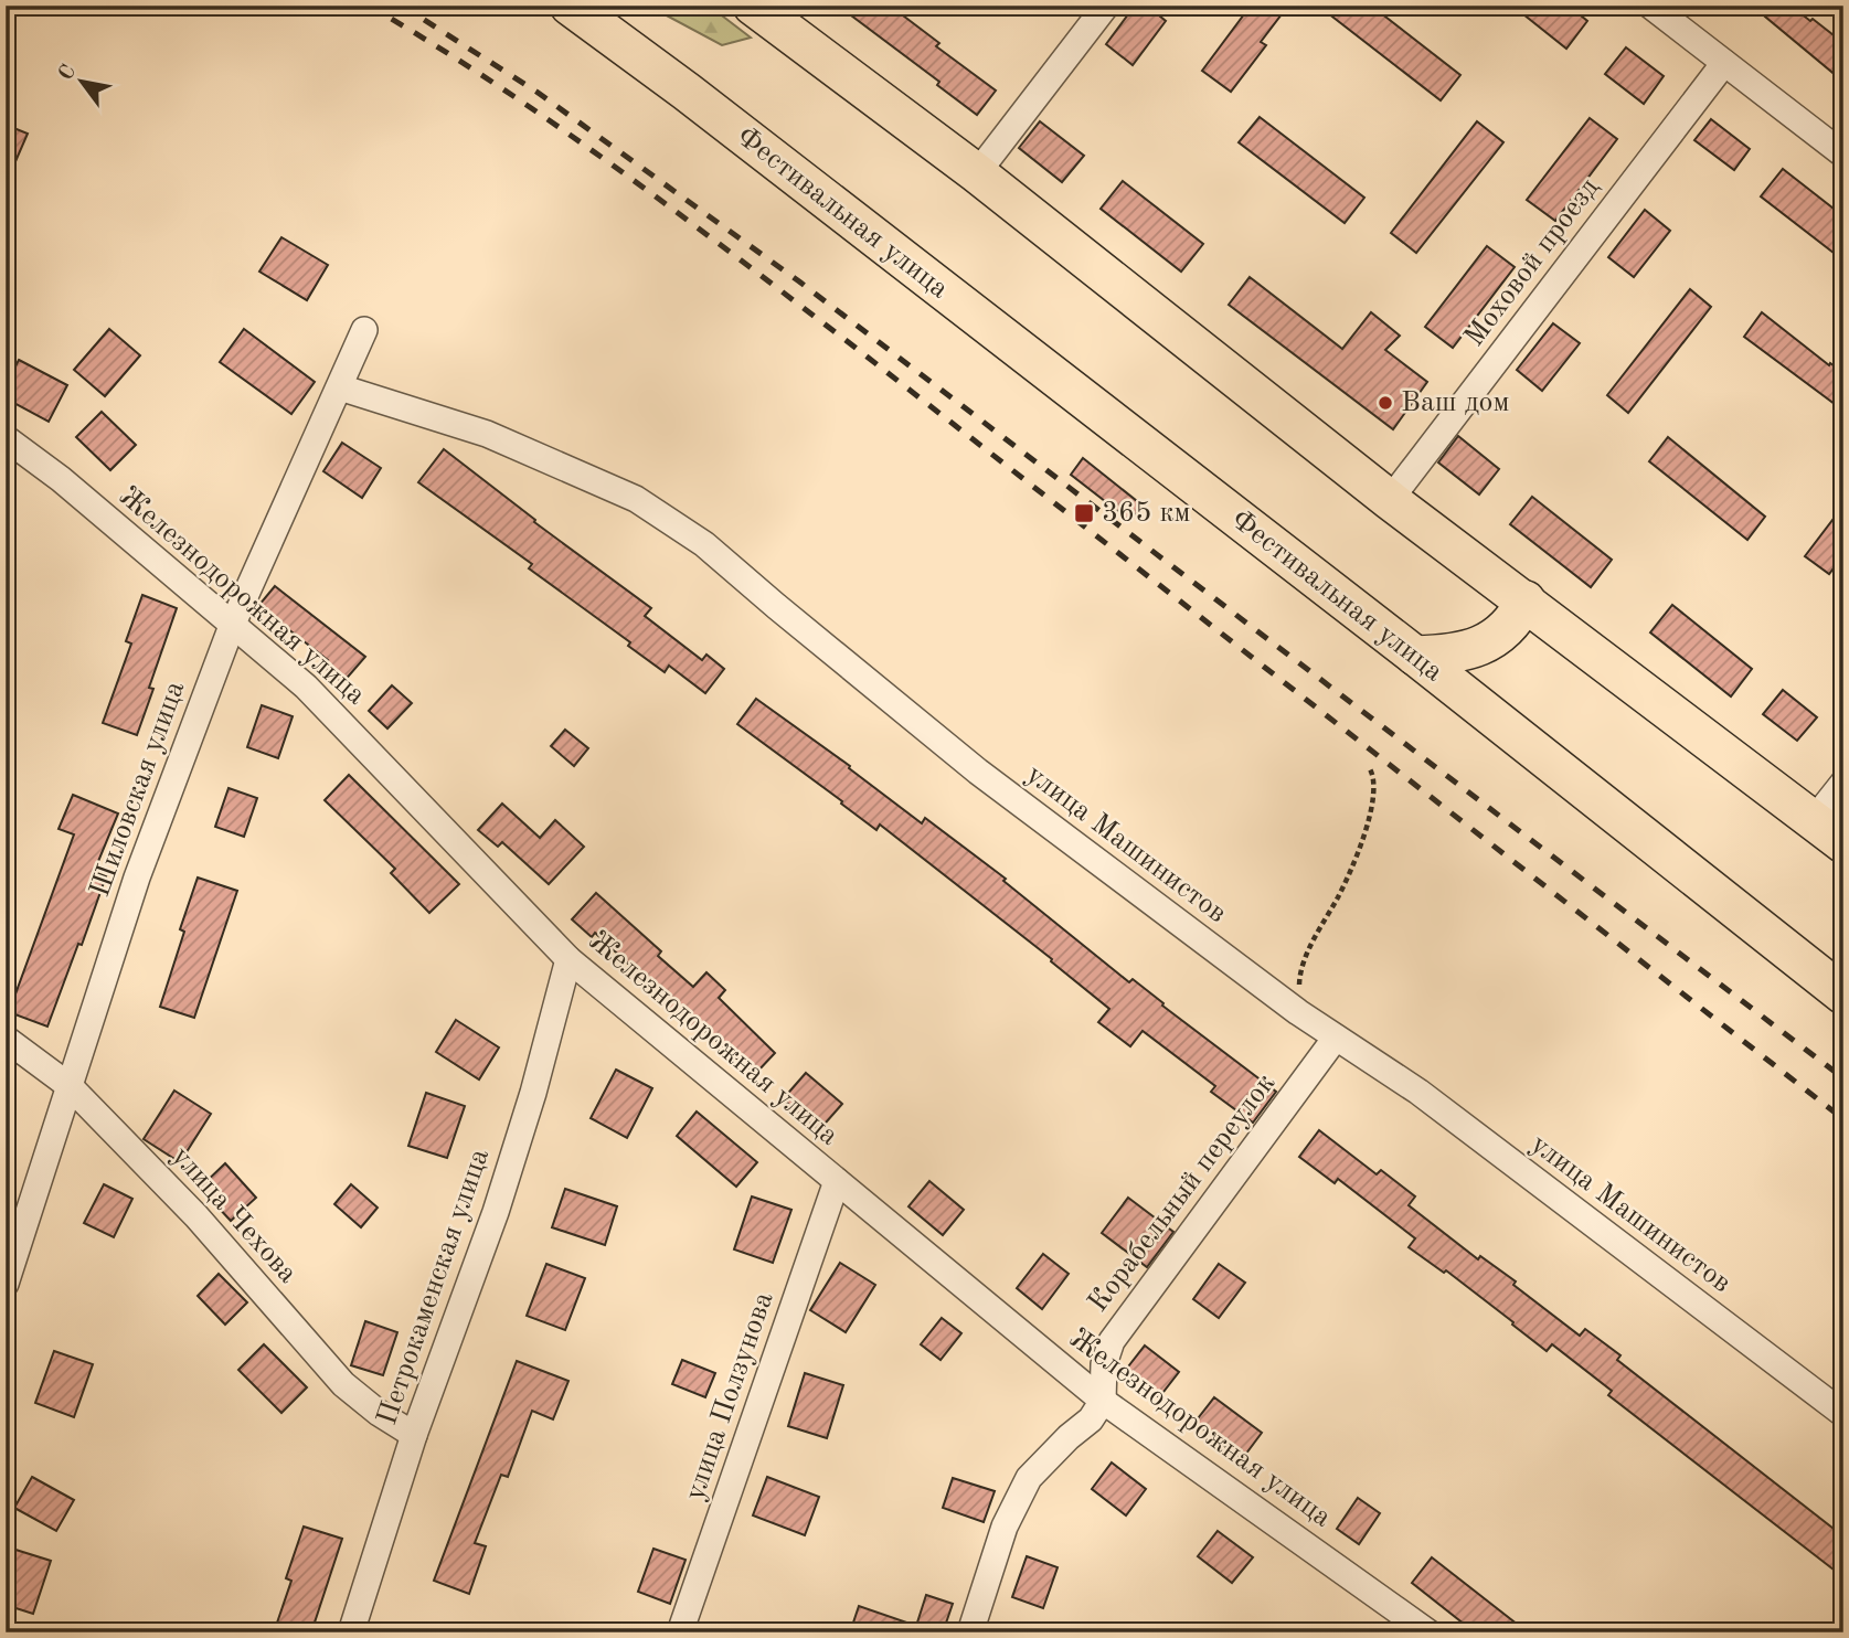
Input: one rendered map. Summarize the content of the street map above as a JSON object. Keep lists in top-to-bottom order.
{
  "streets": {
    "main road": ["Фестивальная улица"],
    "street": [
      "Моховой проезд",
      "Железнодорожная улица",
      "Шиловская улица",
      "улица Машинистов",
      "Корабельный переулок",
      "улица Чехова",
      "Петрокаменская улица",
      "улица Ползунова"
    ]
  },
  "crossings": [
    ["Железнодорожная улица", "Шиловская улица"],
    ["Железнодорожная улица", "Корабельный переулок"],
    ["Железнодорожная улица", "Петрокаменская улица"],
    ["Железнодорожная улица", "улица Ползунова"],
    ["Шиловская улица", "улица Машинистов"],
    ["Шиловская улица", "улица Чехова"],
    ["улица Машинистов", "Корабельный переулок"],
    ["улица Чехова", "Петрокаменская улица"]
  ],
  "places": {
    "other": ["Ваш дом"],
    "transit": ["365 км"]
  },
  "north": "top left"
}
